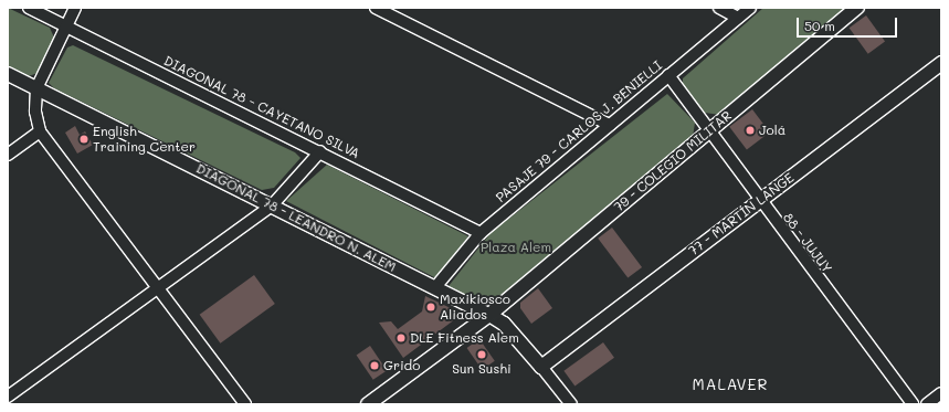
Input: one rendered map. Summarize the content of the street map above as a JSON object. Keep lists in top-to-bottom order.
{
  "streets": {
    "street": [
      "DIAGONAL 78 - CAYETANO SILVA",
      "PASAJE 79 - CARLOS J. BENIELLI",
      "79 - COLEGIO MILITAR",
      "77 - MARTÍN LANGE",
      "DIAGONAL 78 - LEANDRO N. ALEM",
      "88 - JUJUY"
    ]
  },
  "crossings": [
    ["DIAGONAL 78 - CAYETANO SILVA", "PASAJE 79 - CARLOS J. BENIELLI"],
    ["PASAJE 79 - CARLOS J. BENIELLI", "DIAGONAL 78 - LEANDRO N. ALEM"],
    ["PASAJE 79 - CARLOS J. BENIELLI", "88 - JUJUY"],
    ["79 - COLEGIO MILITAR", "DIAGONAL 78 - LEANDRO N. ALEM"],
    ["79 - COLEGIO MILITAR", "88 - JUJUY"],
    ["77 - MARTÍN LANGE", "DIAGONAL 78 - LEANDRO N. ALEM"],
    ["77 - MARTÍN LANGE", "88 - JUJUY"]
  ],
  "districts": ["MALAVER"],
  "parks": ["Plaza Alem"],
  "places": [
    "Jolá",
    "English Training Center",
    "Maxikiosco Aliados",
    "DLE Fitness Alem",
    "Sun Sushi",
    "Grido"
  ],
  "scale_bar": "50 m"
}
